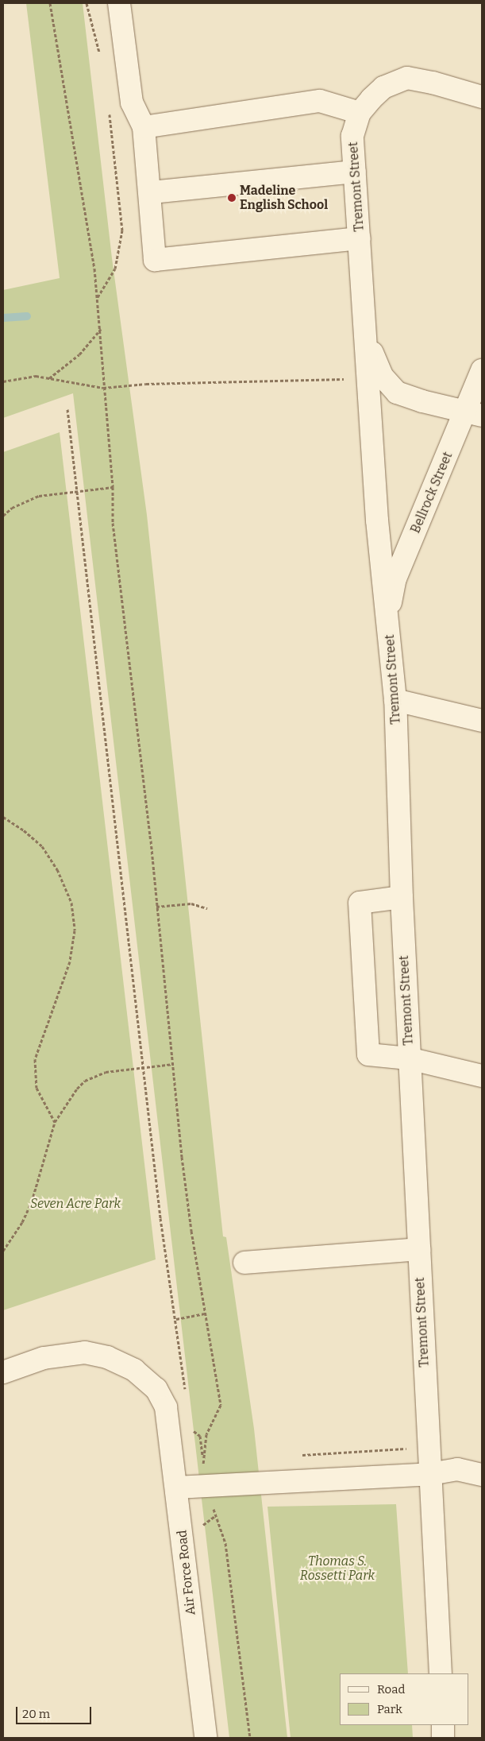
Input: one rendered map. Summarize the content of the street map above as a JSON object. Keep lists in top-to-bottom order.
{
  "streets": {
    "street": ["Tremont Street", "Bellrock Street", "Air Force Road"]
  },
  "crossings": [
    ["Tremont Street", "Bellrock Street"]
  ],
  "parks": ["Seven Acre Park", "Thomas S. Rossetti Park"],
  "places": ["Madeline English School"],
  "legend": ["Road", "Park"],
  "scale_bar": "20 m"
}
